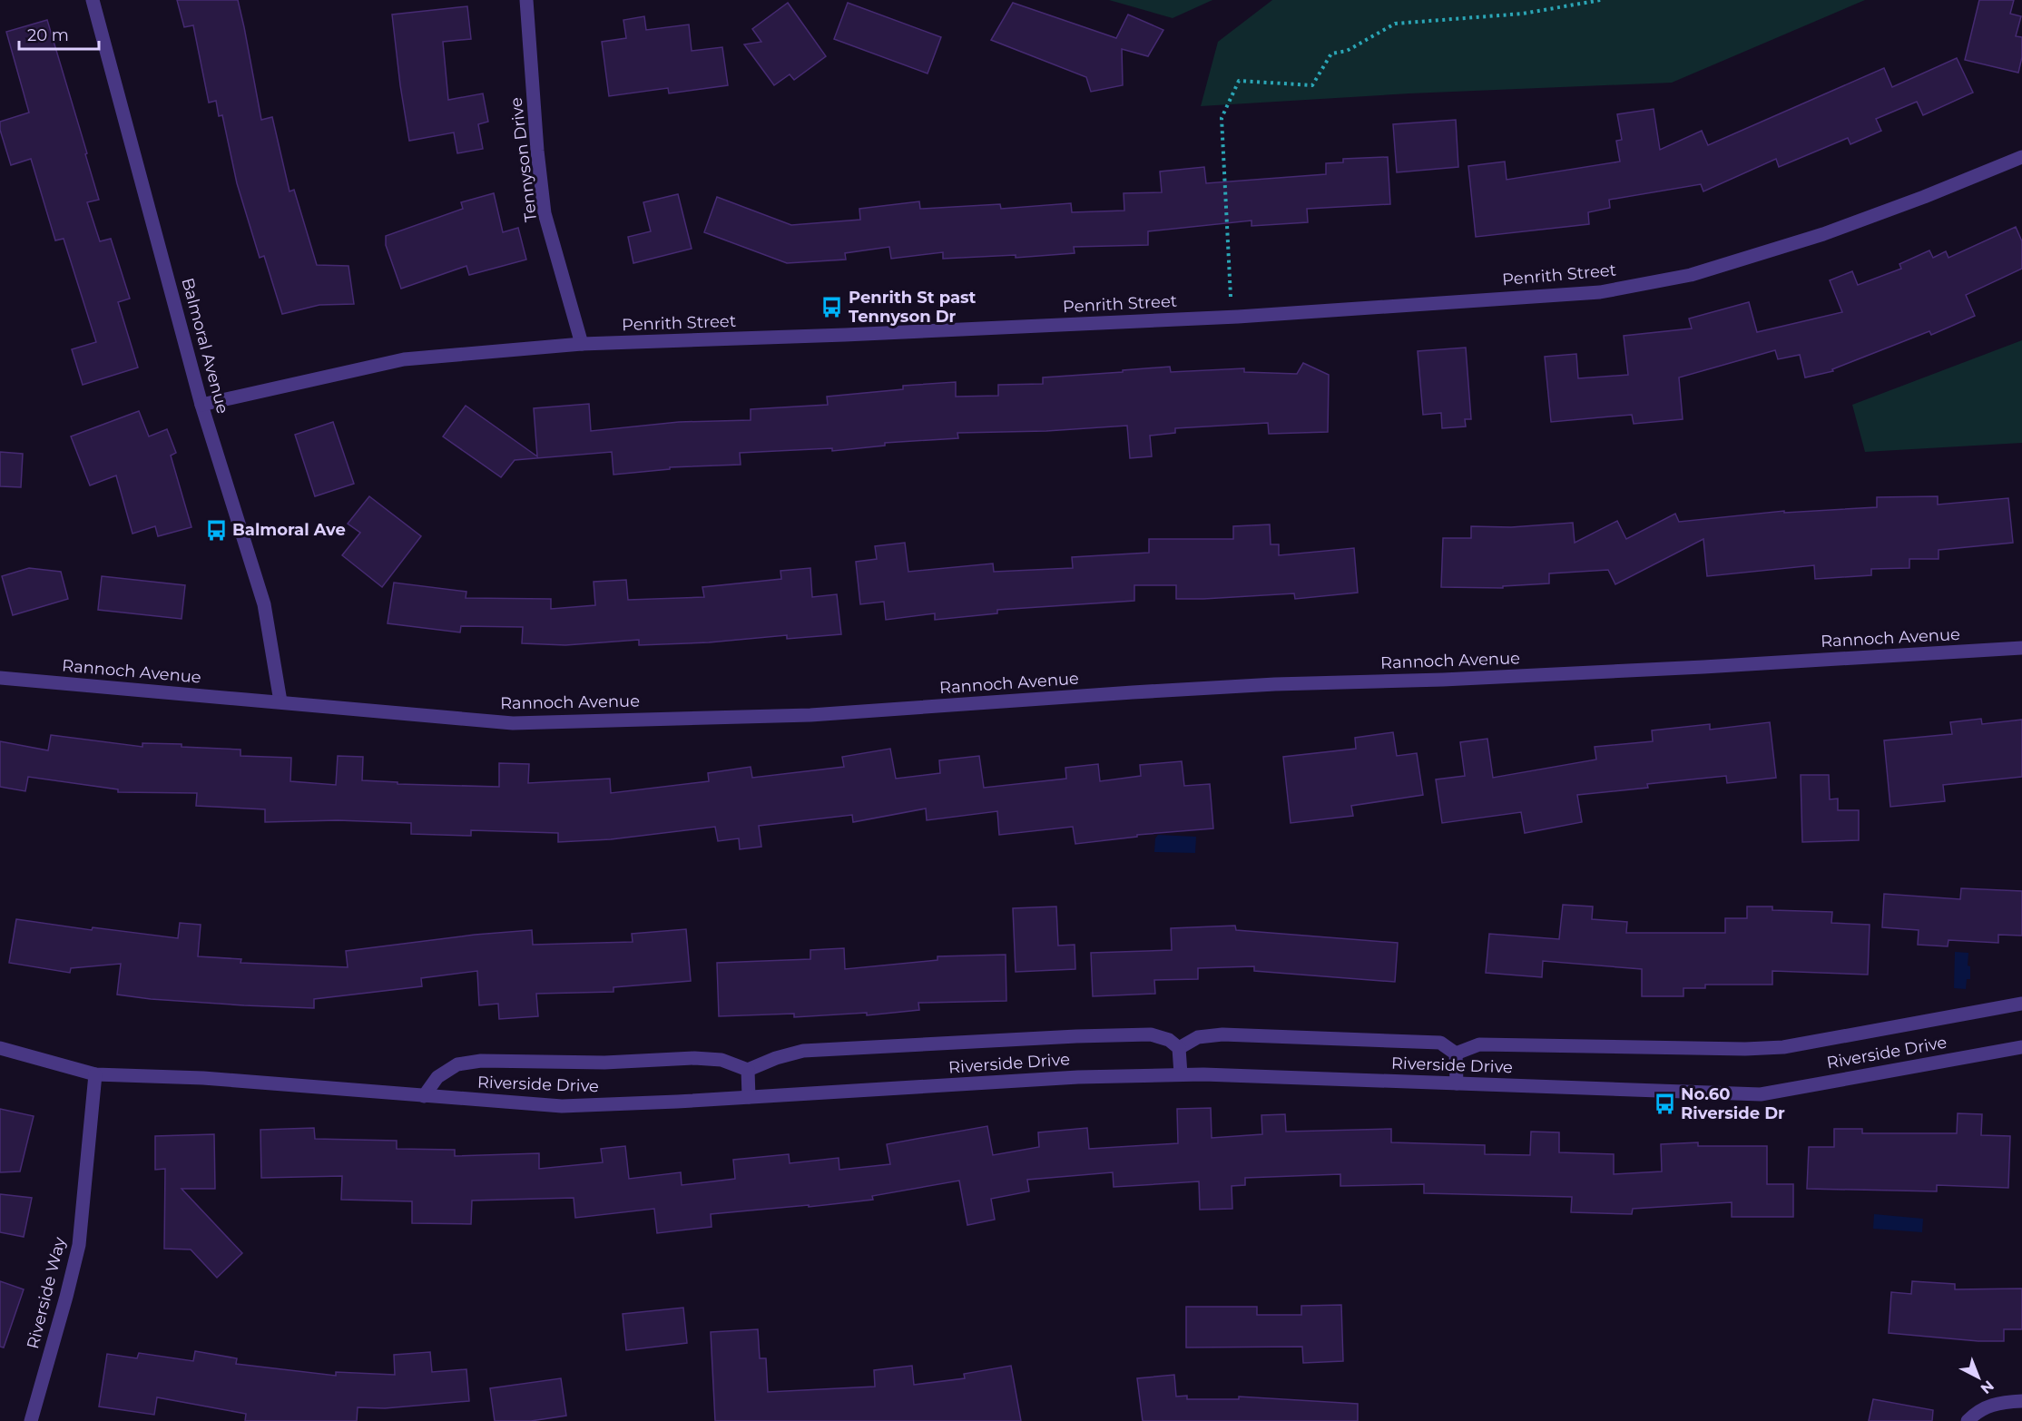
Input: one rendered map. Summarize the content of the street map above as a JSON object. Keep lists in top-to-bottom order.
{
  "streets": {
    "street": [
      "Tennyson Drive",
      "Penrith Street",
      "Balmoral Avenue",
      "Rannoch Avenue",
      "Riverside Drive",
      "Riverside Way"
    ]
  },
  "crossings": [
    ["Tennyson Drive", "Penrith Street"],
    ["Penrith Street", "Balmoral Avenue"],
    ["Balmoral Avenue", "Rannoch Avenue"],
    ["Riverside Drive", "Riverside Way"]
  ],
  "places": {
    "bus stop": ["Penrith St past Tennyson Dr", "Balmoral Ave", "No.60 Riverside Dr"]
  },
  "scale_bar": "20 m",
  "north": "bottom right"
}
